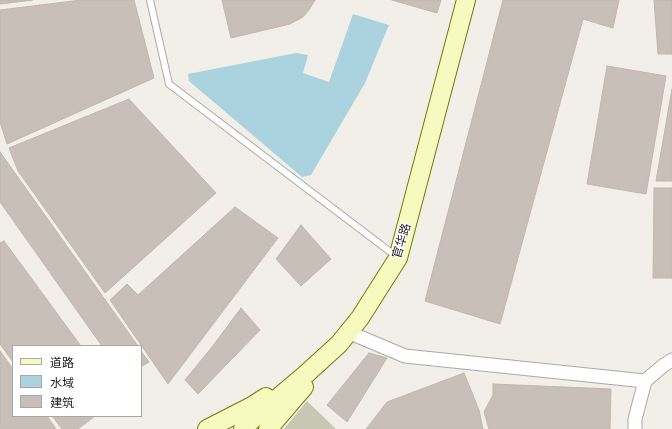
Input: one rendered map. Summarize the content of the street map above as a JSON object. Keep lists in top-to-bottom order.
{
  "streets": {
    "main road": ["官华路"]
  },
  "legend": ["道路", "水域", "建筑"]
}
